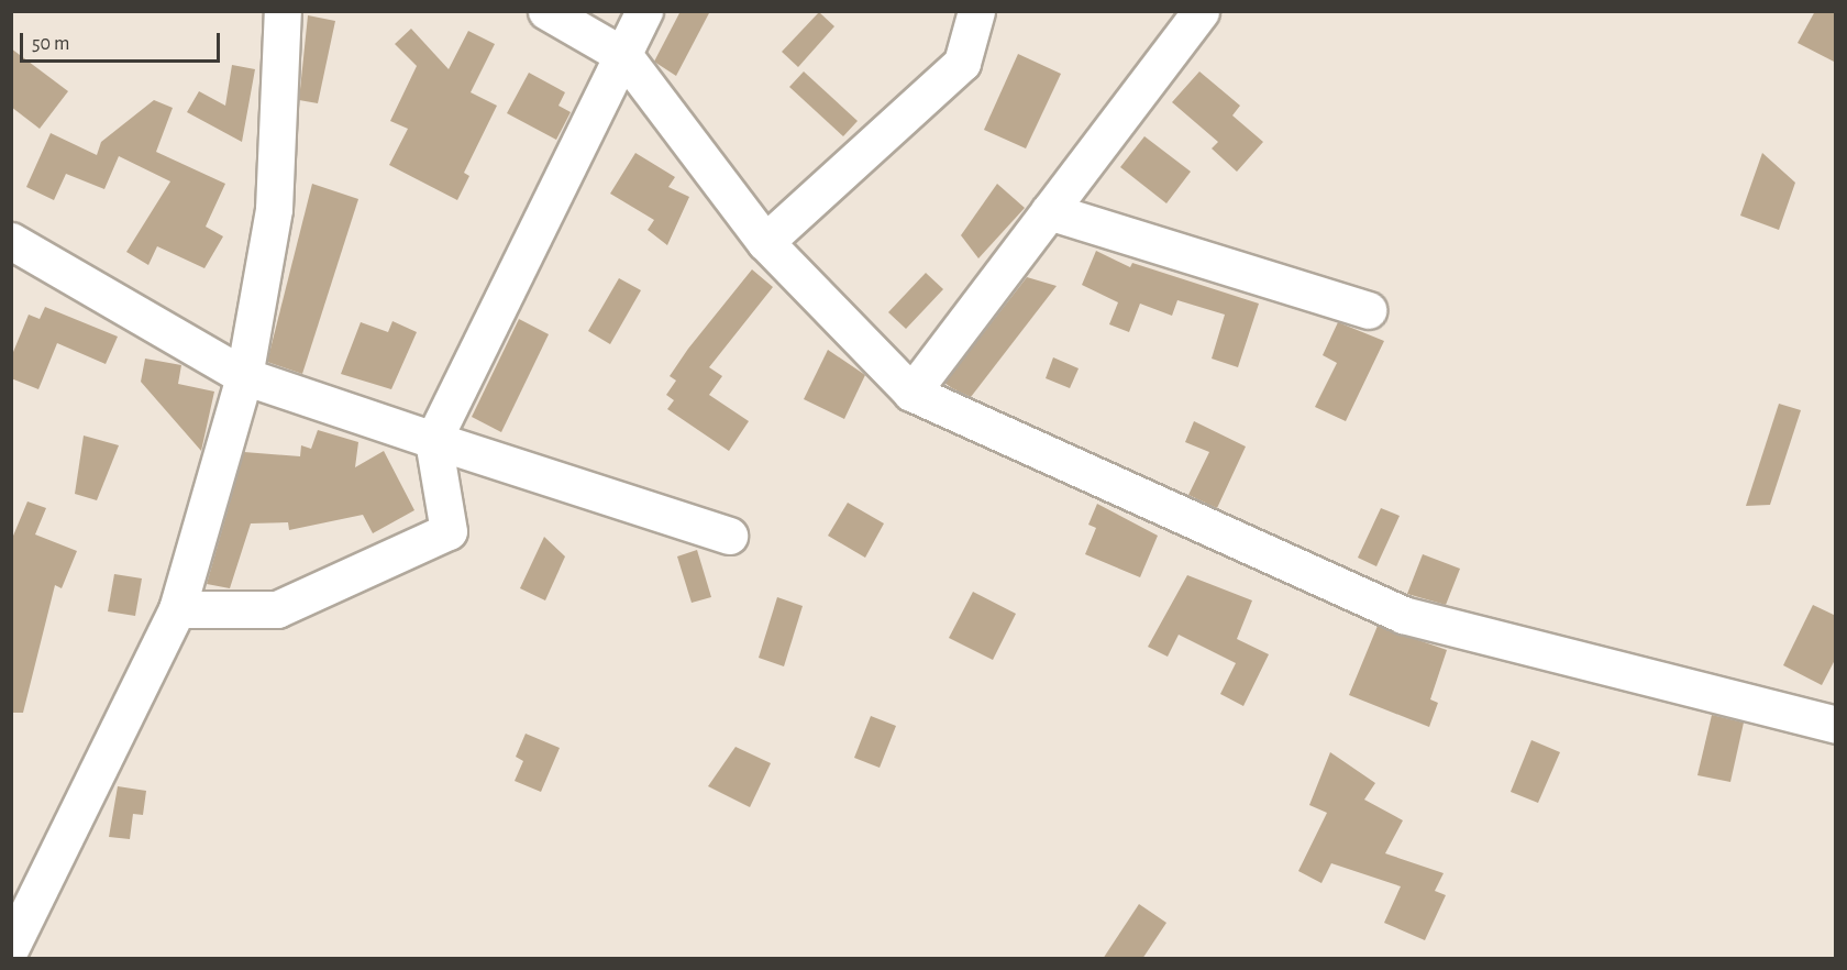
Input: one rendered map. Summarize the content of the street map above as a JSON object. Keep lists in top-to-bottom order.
{
  "scale_bar": "50 m"
}
